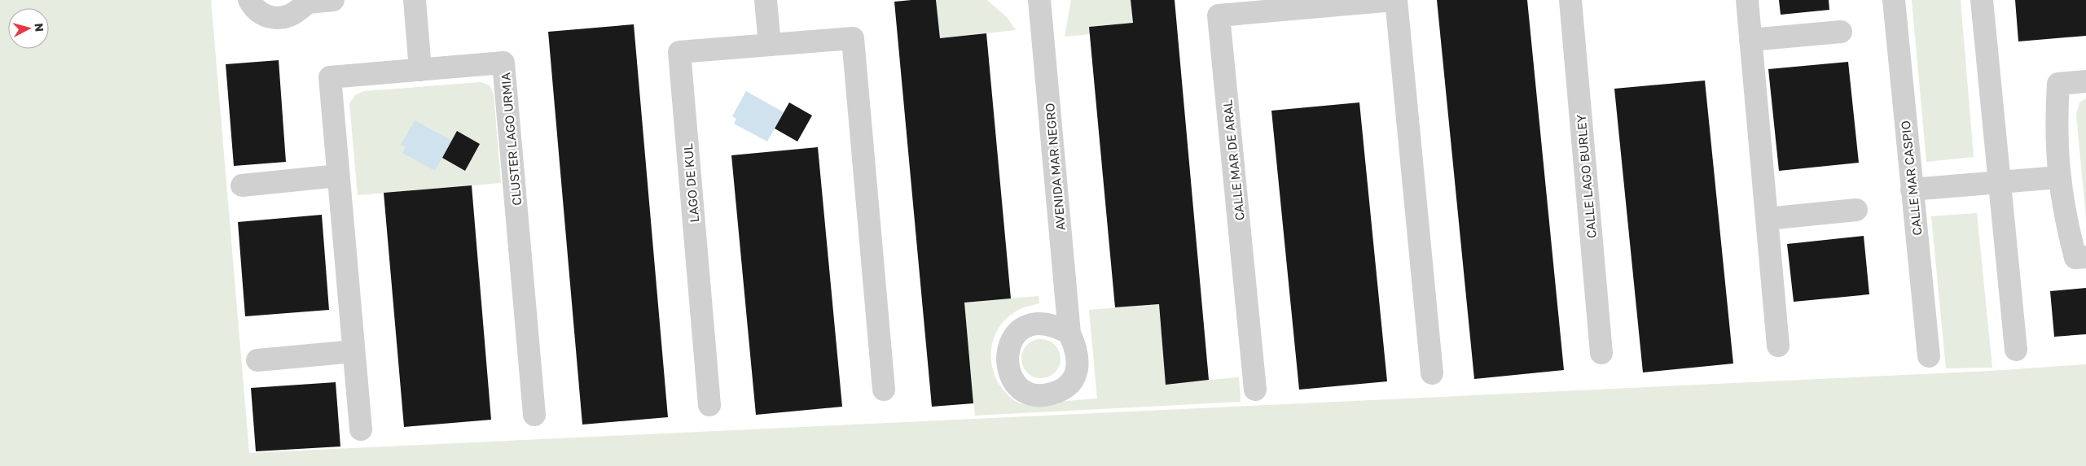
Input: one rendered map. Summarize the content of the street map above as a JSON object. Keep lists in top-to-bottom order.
{
  "streets": {
    "street": [
      "CLUSTER LAGO URMIA",
      "CALLE MAR DE ARAL",
      "AVENIDA MAR NEGRO",
      "CALLE LAGO BURLEY",
      "CALLE MAR CASPIO",
      "LAGO DE KUL"
    ]
  },
  "north": "right"
}
